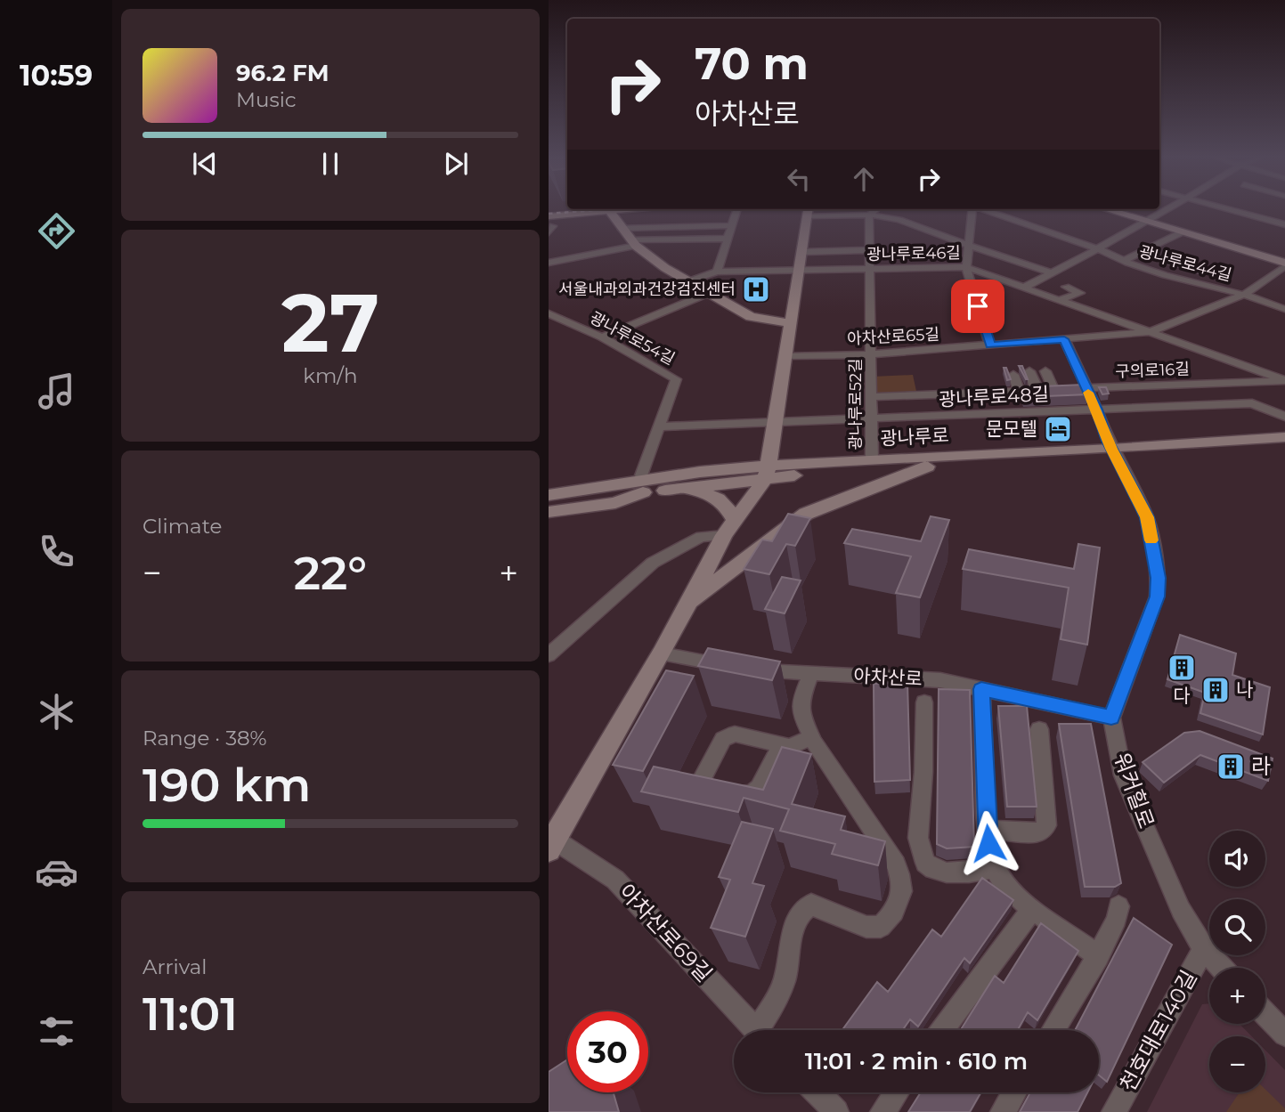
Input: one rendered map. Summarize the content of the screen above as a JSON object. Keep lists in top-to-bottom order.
{
  "streets": {
    "main road": ["광나루로"],
    "street": [
      "광나루로46길",
      "광나루로44길",
      "아차산로65길",
      "광나루로54길",
      "구의로16길",
      "광나루로48길",
      "광나루로52길",
      "아차산로",
      "워커힐로",
      "아차산로69길",
      "천호대로140길"
    ]
  },
  "crossings": [
    ["광나루로46길", "아차산로65길"],
    ["광나루로46길", "구의로16길"],
    ["광나루로46길", "광나루로52길"],
    ["광나루로44길", "아차산로65길"],
    ["아차산로65길", "광나루로52길"],
    ["광나루로54길", "광나루로"],
    ["구의로16길", "광나루로52길"],
    ["광나루로48길", "광나루로52길"],
    ["광나루로52길", "광나루로"],
    ["아차산로", "워커힐로"],
    ["워커힐로", "천호대로140길"]
  ],
  "places": {
    "hospital": ["서울내과외과건강검진센터"],
    "hotel": ["문모텔"],
    "building": ["다", "나", "라"]
  },
  "page": {
    "tabs": "10:59",
    "turn": ["70 m", "아차산로"],
    "song": ["96.2 FM", "Music"],
    "tile": [
      ["27", "km/h"],
      "Climate",
      ["Range · 38%", "190 km"],
      ["Arrival", "11:01"]
    ],
    "heat": ["−", "22°", "+"],
    "map_buttons": ["+", "−"],
    "limit": "30",
    "trip": "11:01 · 2 min · 610 m"
  }
}
